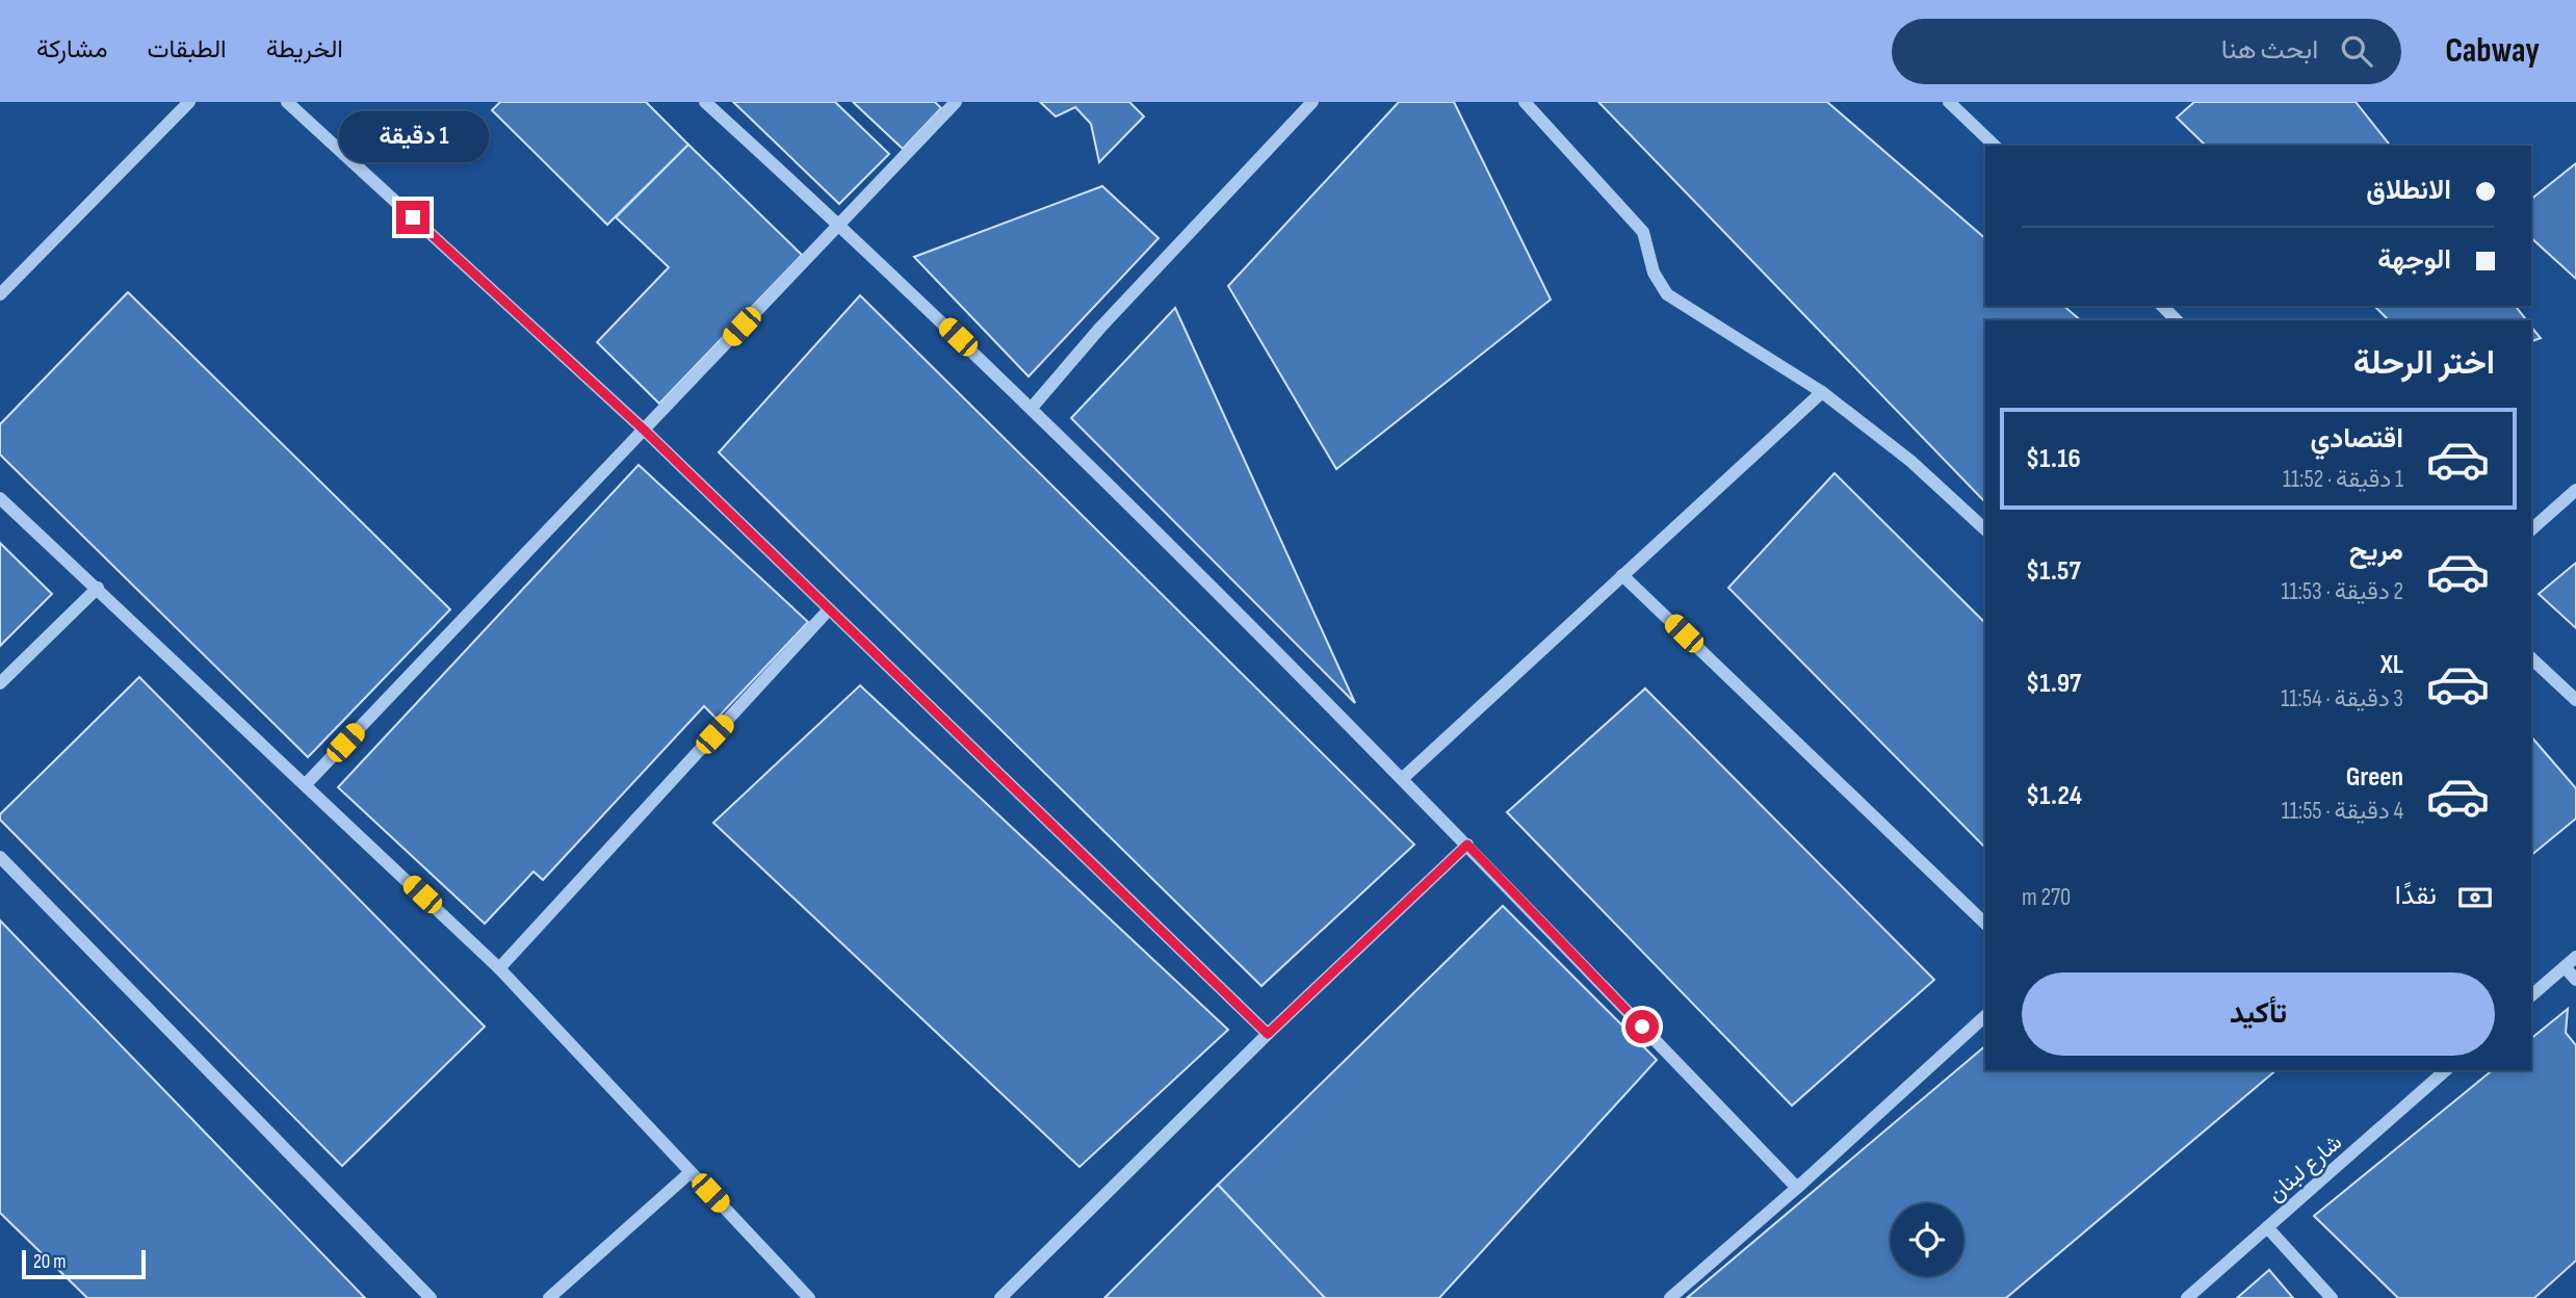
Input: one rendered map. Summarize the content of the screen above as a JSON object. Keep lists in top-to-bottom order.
{
  "streets": {
    "street": ["شارع لبنان"]
  },
  "scale_bar": "20 m",
  "page": {
    "header": "Cabway",
    "search": "ابحث هنا",
    "nav": ["الخريطة", "الطبقات", "مشاركة"],
    "bubble": "1 دقيقة",
    "banner": ["الانطلاق", "الوجهة"],
    "heading": "اختر الرحلة",
    "list": [
      {
        "name": "اقتصادي",
        "note": "1 دقيقة · 11:52",
        "value": "$1.16"
      },
      {
        "name": "مريح",
        "note": "2 دقيقة · 11:53",
        "value": "$1.57"
      },
      {
        "name": "XL",
        "note": "3 دقيقة · 11:54",
        "value": "$1.97"
      },
      {
        "name": "Green",
        "note": "4 دقيقة · 11:55",
        "value": "$1.24"
      }
    ],
    "pay": ["نقدًا", "270 m"],
    "buttons": "تأكيد",
    "scale": "20 m"
  }
}
